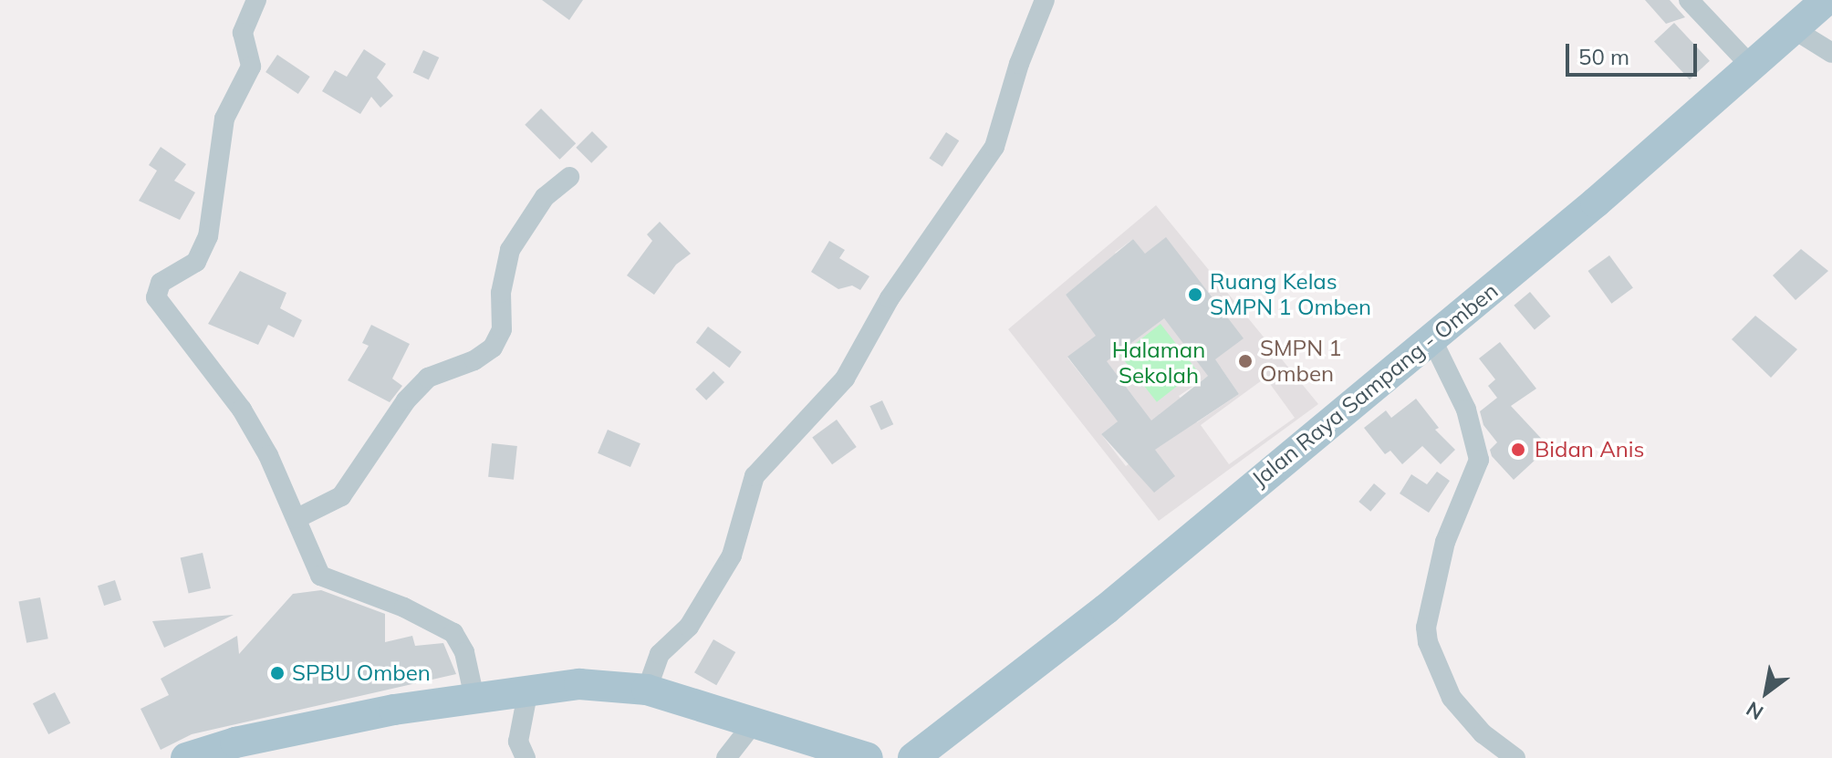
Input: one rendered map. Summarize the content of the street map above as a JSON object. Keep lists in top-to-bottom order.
{
  "streets": {
    "main road": ["Jalan Raya Sampang - Omben"]
  },
  "parks": ["Halaman Sekolah"],
  "places": [
    "Ruang Kelas SMPN 1 Omben",
    "SMPN 1 Omben",
    "Bidan Anis",
    "SPBU Omben"
  ],
  "scale_bar": "50 m",
  "north": "bottom left"
}
